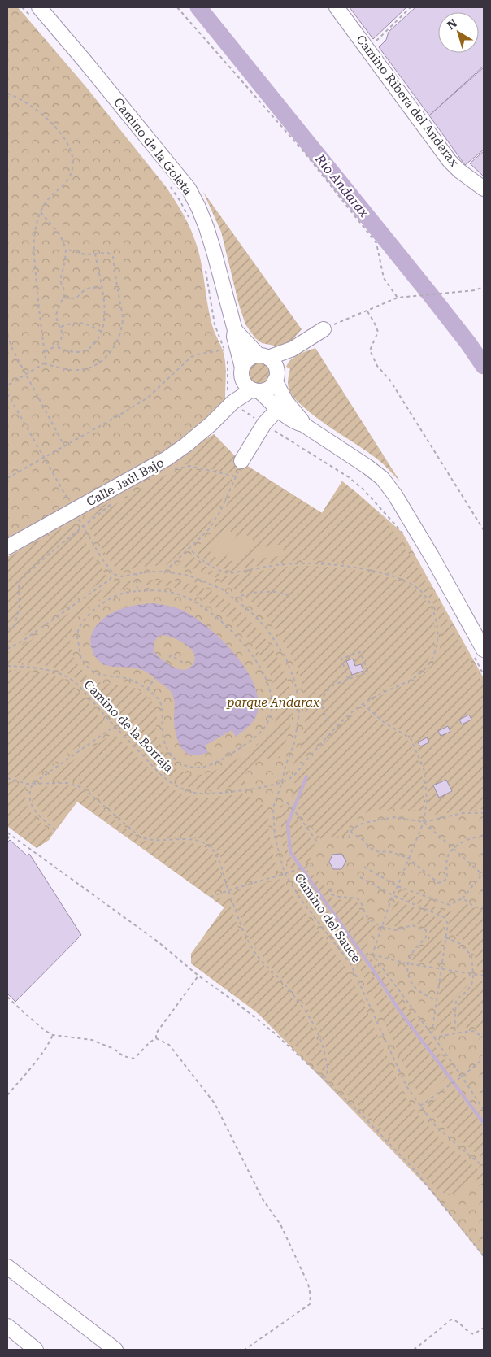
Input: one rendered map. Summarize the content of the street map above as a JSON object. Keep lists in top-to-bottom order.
{
  "streets": {
    "street": ["Camino Ribera del Andarax", "Camino de la Goleta", "Calle Jaúl Bajo"],
    "path": ["Camino de la Borraja", "Camino del Sauce"]
  },
  "crossings": [
    ["Camino de la Goleta", "Calle Jaúl Bajo"],
    ["Camino de la Borraja", "Camino del Sauce"]
  ],
  "water": ["Río Andarax"],
  "parks": ["parque Andarax"],
  "north": "top left"
}
